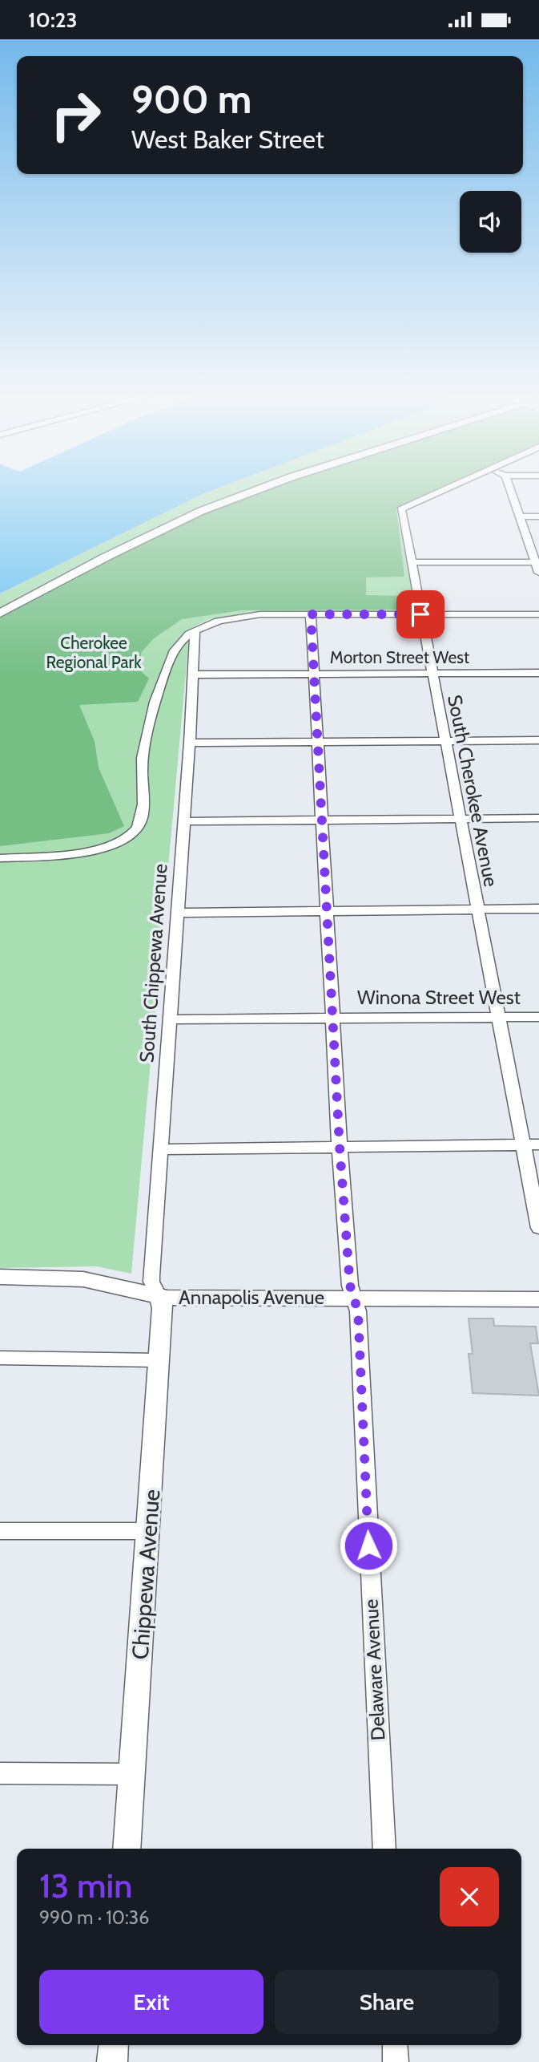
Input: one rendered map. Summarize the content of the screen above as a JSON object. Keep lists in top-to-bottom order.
{
  "streets": {
    "street": [
      "Morton Street West",
      "South Cherokee Avenue",
      "South Chippewa Avenue",
      "Winona Street West",
      "Annapolis Avenue",
      "Chippewa Avenue",
      "Delaware Avenue"
    ]
  },
  "crossings": [
    ["Morton Street West", "South Cherokee Avenue"],
    ["Morton Street West", "South Chippewa Avenue"],
    ["Morton Street West", "Delaware Avenue"],
    ["South Cherokee Avenue", "Winona Street West"],
    ["South Chippewa Avenue", "Winona Street West"],
    ["South Chippewa Avenue", "Annapolis Avenue"],
    ["South Chippewa Avenue", "Chippewa Avenue"],
    ["Winona Street West", "Delaware Avenue"],
    ["Annapolis Avenue", "Chippewa Avenue"],
    ["Annapolis Avenue", "Delaware Avenue"]
  ],
  "parks": ["Cherokee Regional Park"],
  "page": {
    "status": "10:23",
    "turn": ["900 m", "West Baker Street"],
    "heading": ["13 min", "990 m · 10:36"],
    "buttons": ["Exit", "Share"]
  }
}
